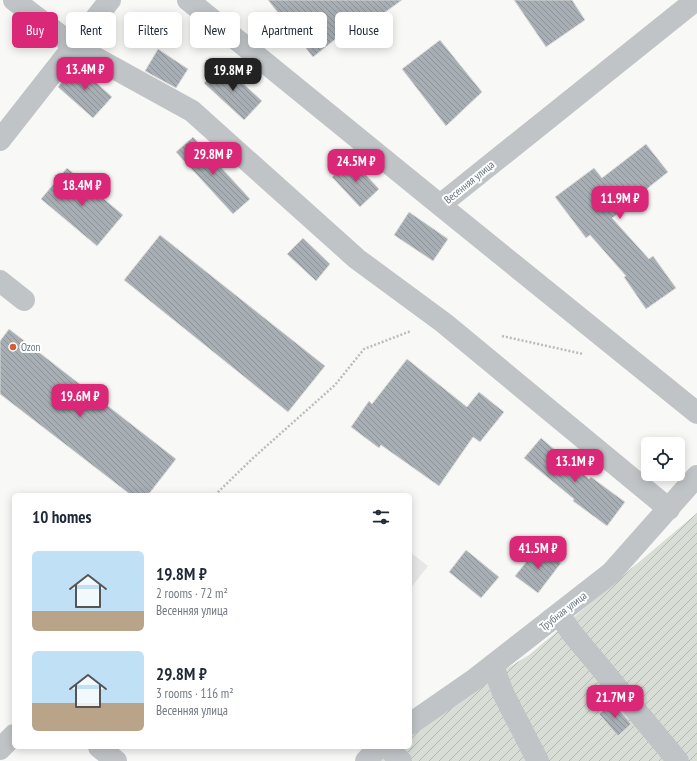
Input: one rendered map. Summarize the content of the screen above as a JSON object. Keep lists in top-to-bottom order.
{
  "streets": {
    "street": ["Весенняя улица", "Трубная улица"]
  },
  "places": ["Ozon"],
  "page": {
    "chip": [
      "Buy",
      "Rent",
      "Filters",
      "New",
      "Apartment",
      "House"
    ],
    "price": [
      "13.4M ₽",
      "19.8M ₽",
      "29.8M ₽",
      "24.5M ₽",
      "18.4M ₽",
      "11.9M ₽",
      "19.6M ₽",
      "13.1M ₽",
      "41.5M ₽",
      "21.7M ₽"
    ],
    "heading": "10 homes",
    "list": [
      {
        "name": "19.8M ₽",
        "note": "2 rooms · 72 m² · Весенняя улица"
      },
      {
        "name": "29.8M ₽",
        "note": "3 rooms · 116 m² · Весенняя улица"
      }
    ]
  }
}
